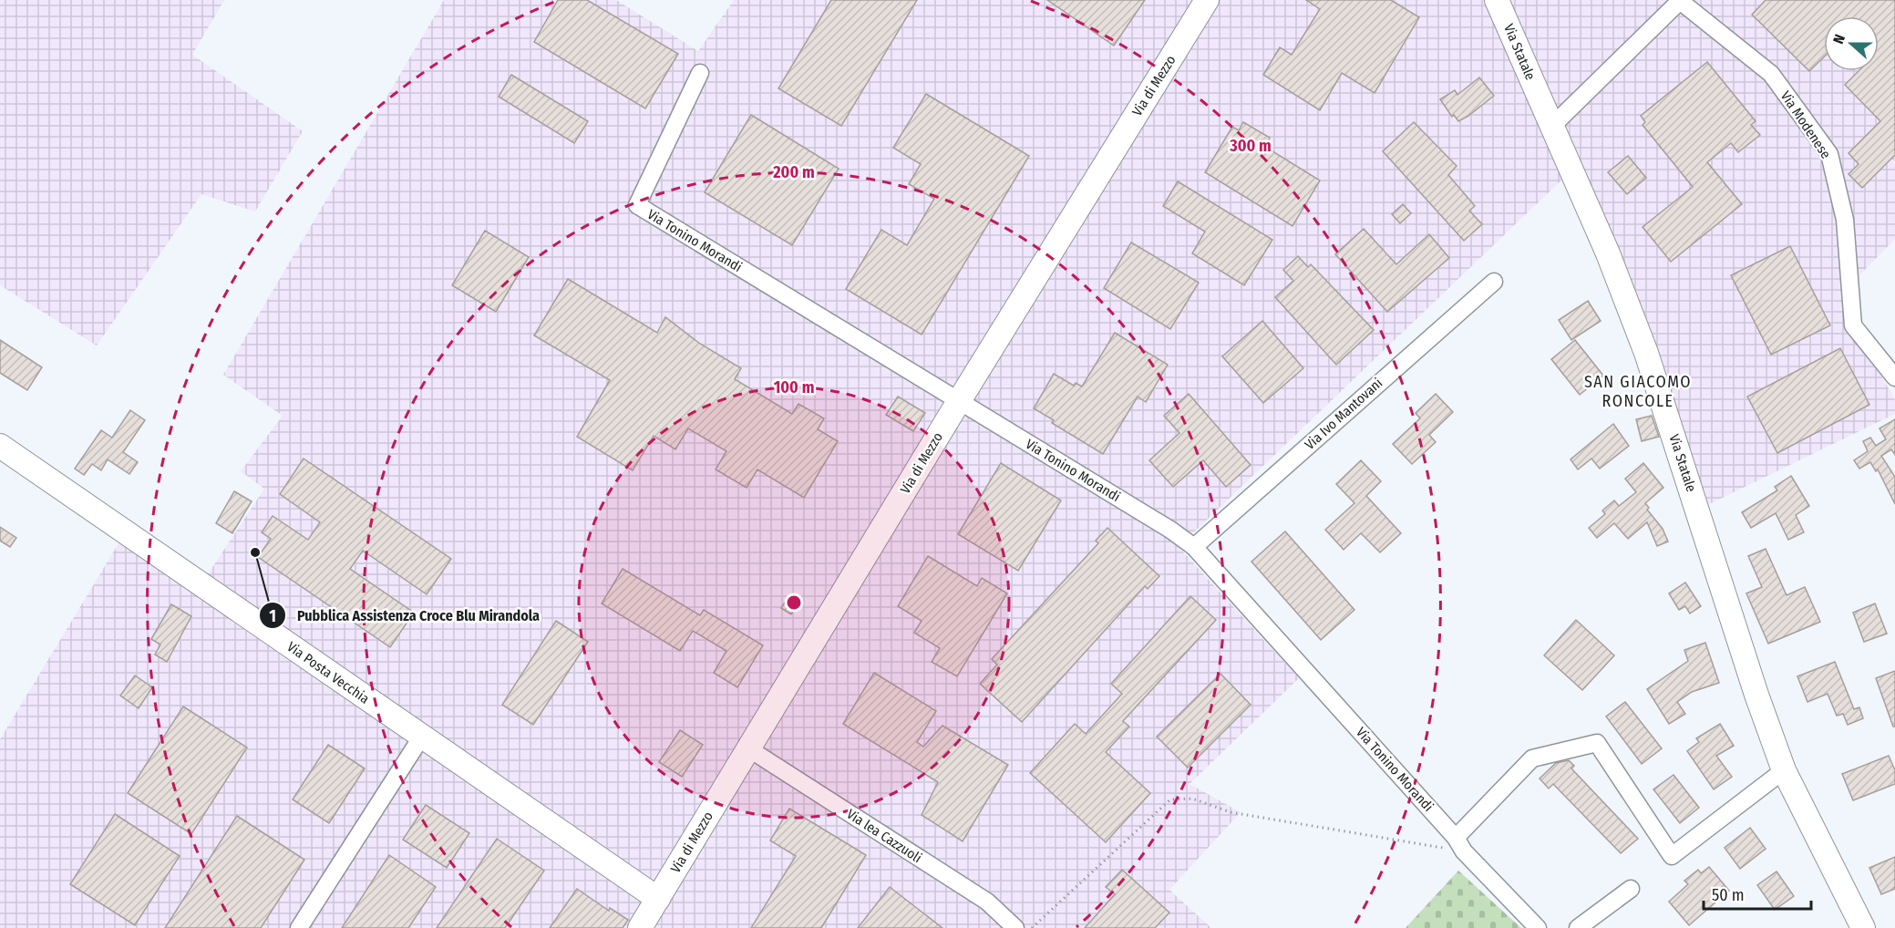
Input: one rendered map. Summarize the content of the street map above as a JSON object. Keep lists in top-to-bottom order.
{
  "streets": {
    "street": [
      "Via Statale",
      "Via di Mezzo",
      "Via Modenese",
      "Via Tonino Morandi",
      "Via Ivo Mantovani",
      "Via Posta Vecchia",
      "Via lea Cazzuoli"
    ]
  },
  "crossings": [
    ["Via di Mezzo", "Via Tonino Morandi"],
    ["Via di Mezzo", "Via Posta Vecchia"],
    ["Via di Mezzo", "Via lea Cazzuoli"],
    ["Via Tonino Morandi", "Via Ivo Mantovani"]
  ],
  "districts": ["SAN GIACOMO RONCOLE"],
  "places": ["Pubblica Assistenza Croce Blu Mirandola"],
  "scale_bar": "50 m",
  "north": "left",
  "rings": ["300 m", "200 m", "100 m"]
}
